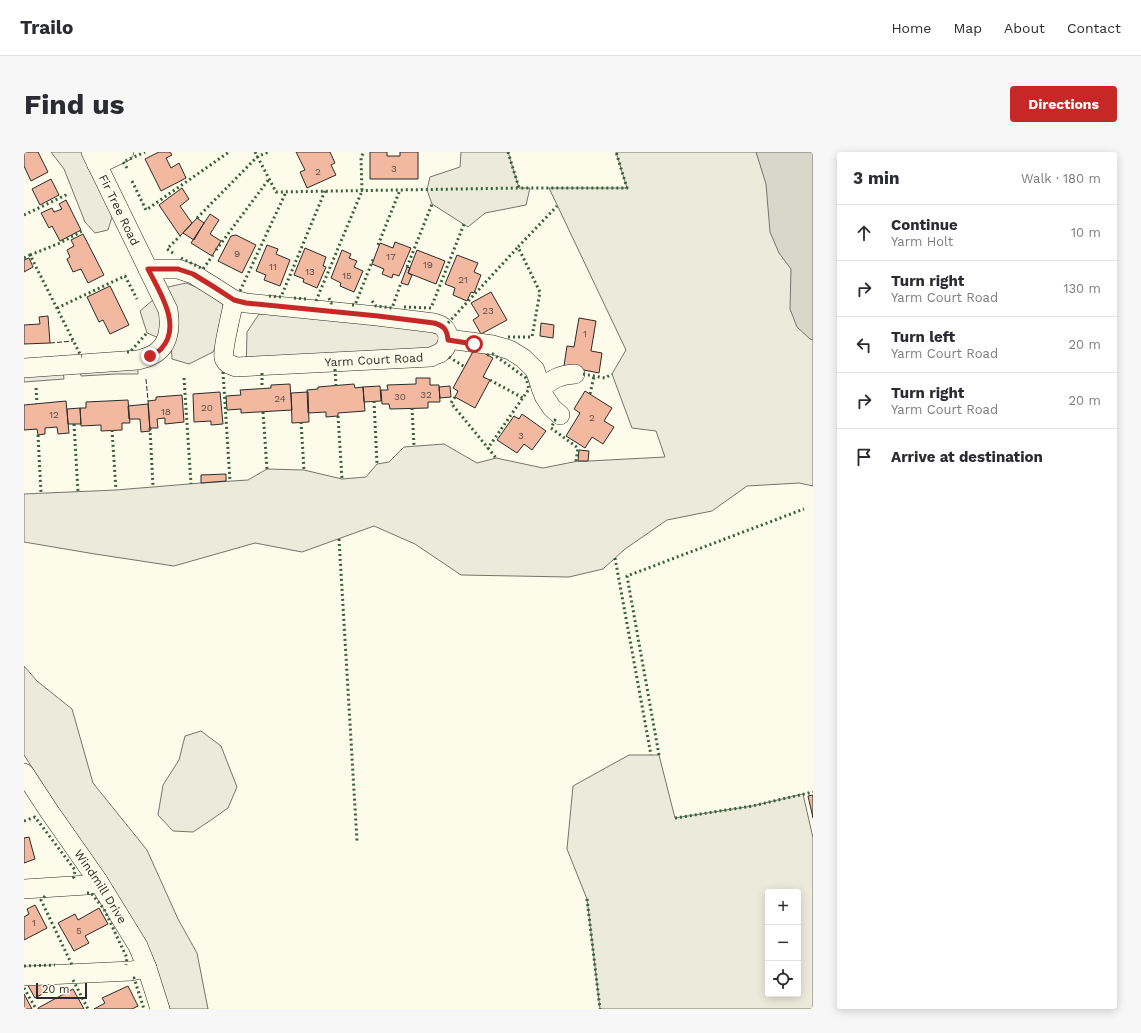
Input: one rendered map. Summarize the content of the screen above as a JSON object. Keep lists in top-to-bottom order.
{
  "streets": {
    "street": ["Fir Tree Road", "Yarm Court Road", "Windmill Drive"]
  },
  "house_numbers": [
    "3",
    "2",
    "9",
    "17",
    "19",
    "11",
    "13",
    "15",
    "21",
    "23",
    "1",
    "32",
    "30",
    "24",
    "20",
    "18",
    "12",
    "2",
    "3",
    "1",
    "5"
  ],
  "scale_bar": "20 m",
  "page": {
    "header": "Trailo",
    "nav": [
      "Home",
      "Map",
      "About",
      "Contact"
    ],
    "buttons": "Directions",
    "title": "Find us",
    "heading": ["3 min", "Walk · 180 m"],
    "list": [
      ["Continue", "Yarm Holt", "10 m"],
      ["Turn right", "Yarm Court Road", "130 m"],
      ["Turn left", "Yarm Court Road", "20 m"],
      ["Turn right", "Yarm Court Road", "20 m"],
      "Arrive at destination"
    ],
    "map_buttons": ["+", "−"],
    "scale": "20 m"
  }
}
